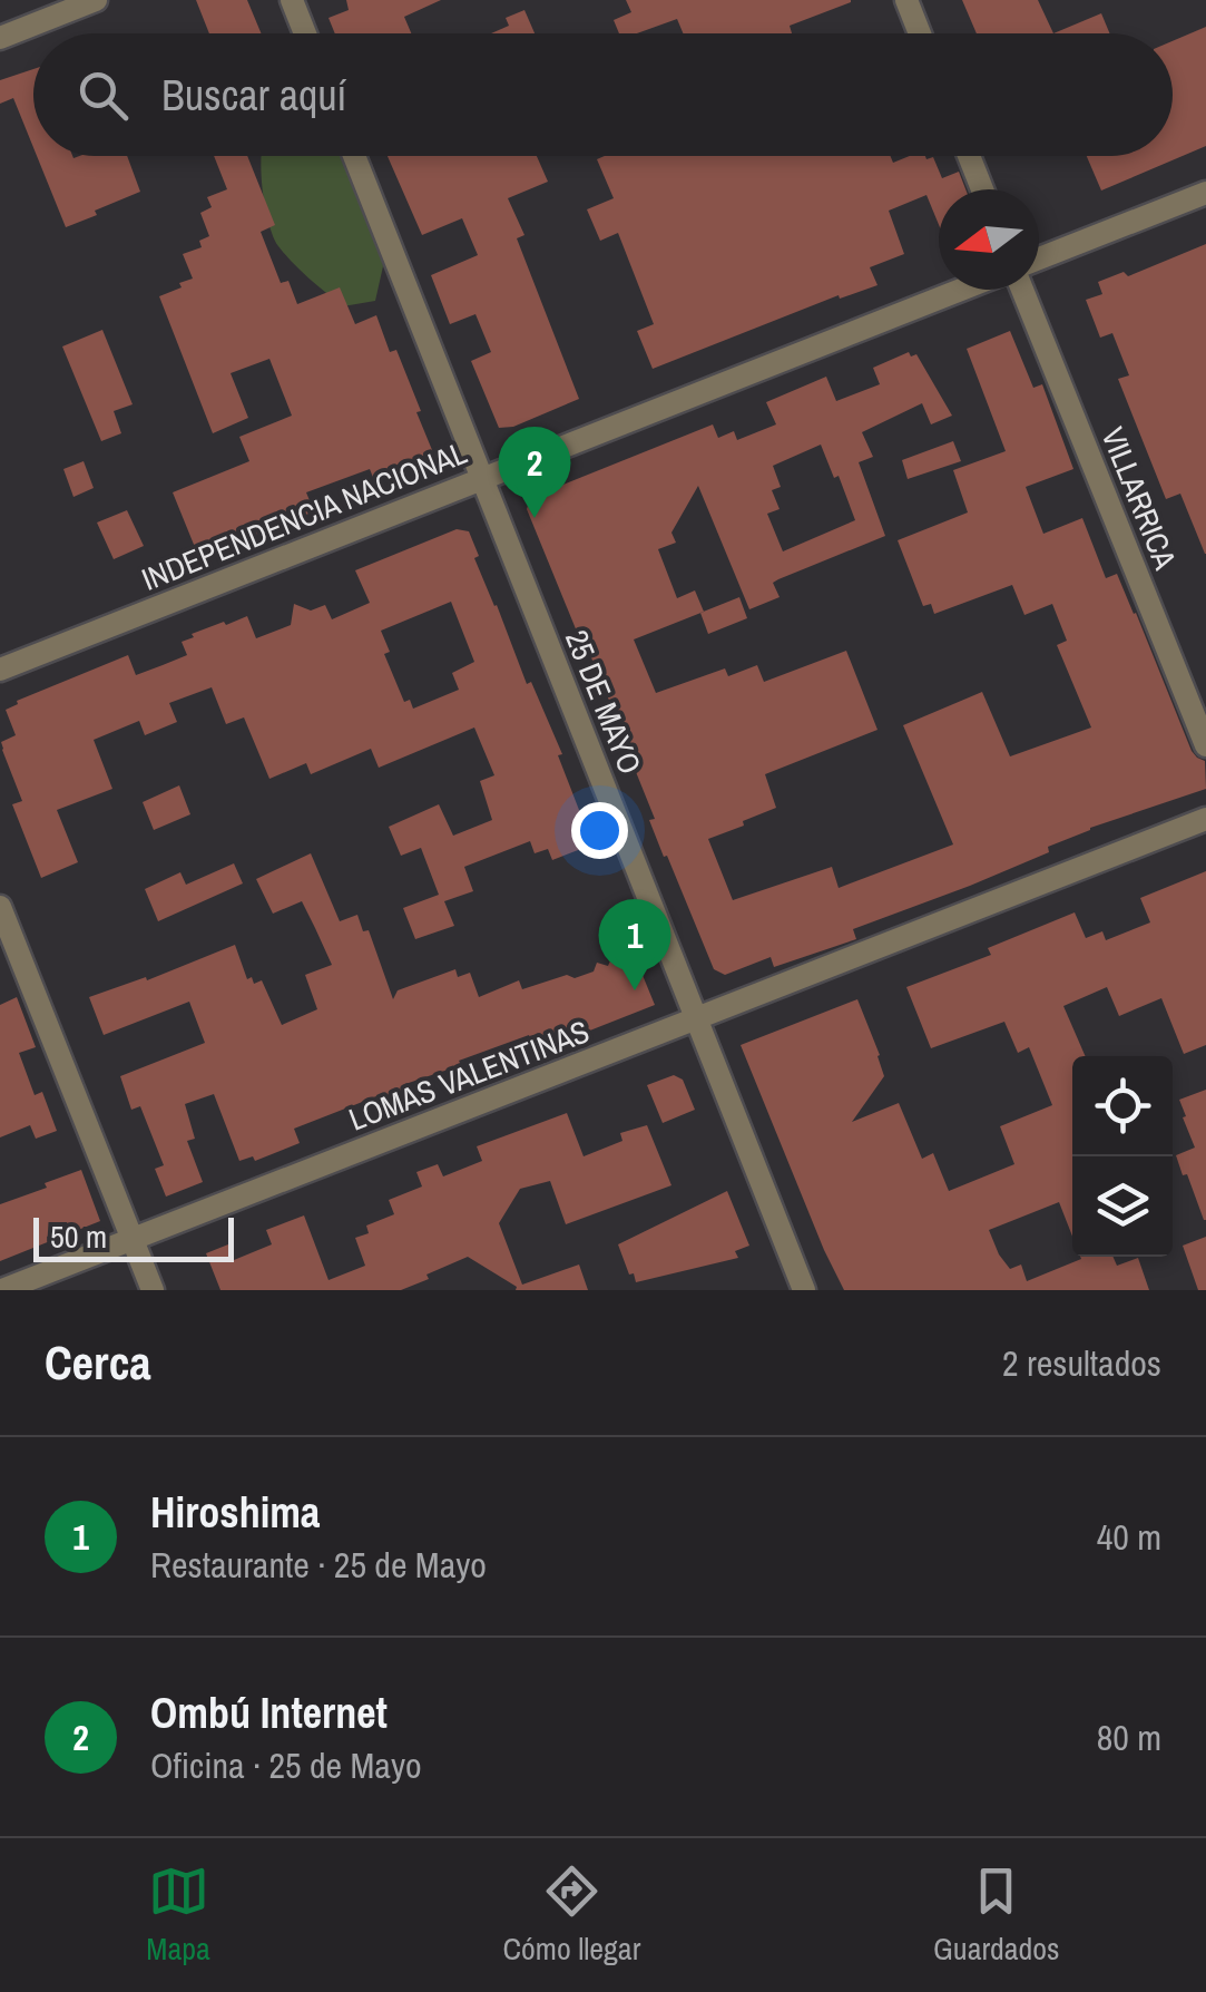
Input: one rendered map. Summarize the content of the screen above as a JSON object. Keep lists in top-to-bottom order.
{
  "streets": {
    "street": [
      "VILLARRICA",
      "INDEPENDENCIA NACIONAL",
      "25 DE MAYO",
      "LOMAS VALENTINAS"
    ]
  },
  "crossings": [
    ["INDEPENDENCIA NACIONAL", "25 DE MAYO"],
    ["25 DE MAYO", "LOMAS VALENTINAS"]
  ],
  "scale_bar": "50 m",
  "north": "left",
  "page": {
    "search": "Buscar aquí",
    "pins": ["2", "1"],
    "scale": "50 m",
    "heading": ["Cerca", "2 resultados"],
    "list": [
      {
        "mark": "1",
        "name": "Hiroshima",
        "note": "Restaurante · 25 de Mayo",
        "value": "40 m"
      },
      {
        "mark": "2",
        "name": "Ombú Internet",
        "note": "Oficina · 25 de Mayo",
        "value": "80 m"
      }
    ],
    "nav": ["Mapa", "Cómo llegar", "Guardados"]
  }
}
